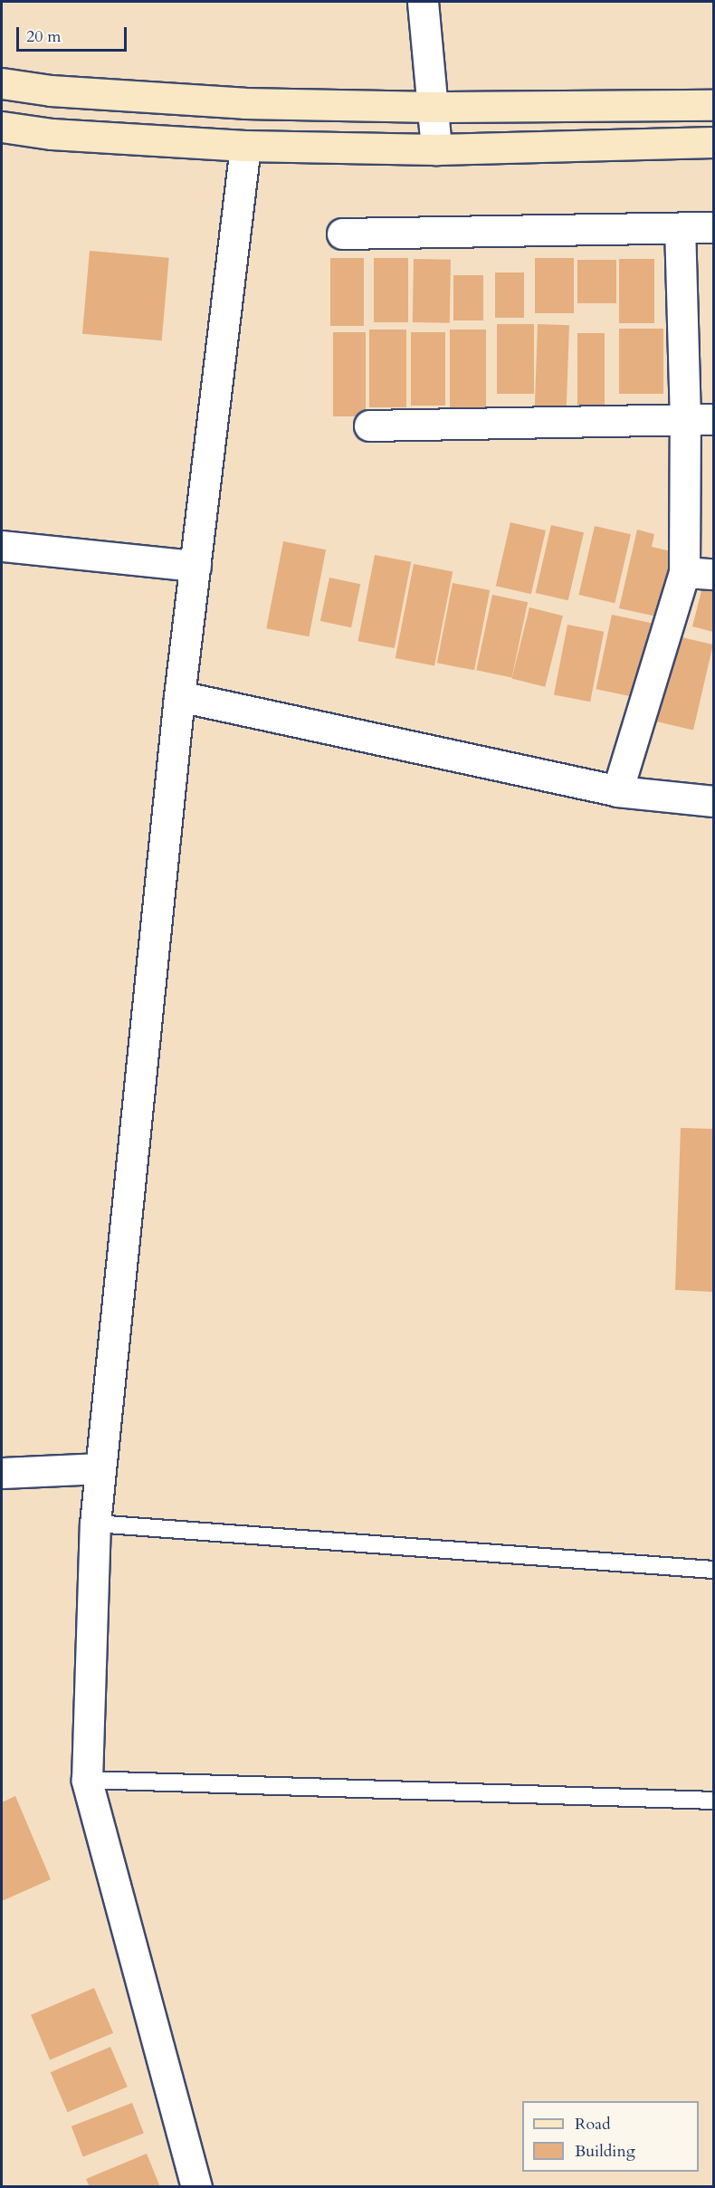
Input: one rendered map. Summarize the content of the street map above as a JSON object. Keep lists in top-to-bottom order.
{
  "legend": ["Road", "Building"],
  "scale_bar": "20 m"
}
